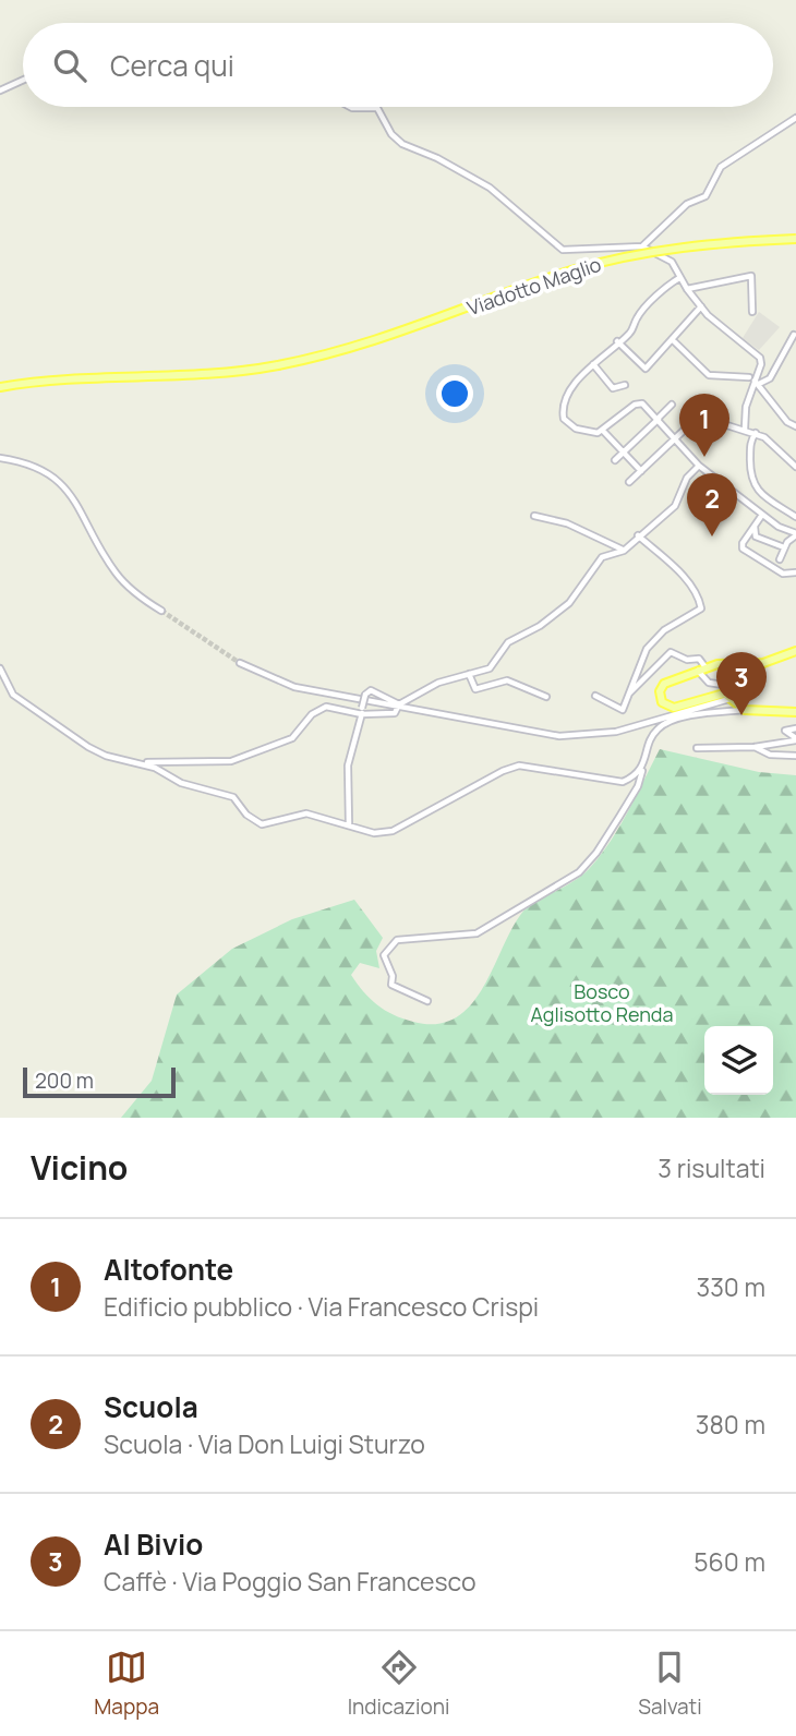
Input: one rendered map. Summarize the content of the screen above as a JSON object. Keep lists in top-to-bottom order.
{
  "streets": {
    "main road": ["Viadotto Maglio"]
  },
  "parks": ["Bosco Aglisotto Renda"],
  "scale_bar": "200 m",
  "page": {
    "search": "Cerca qui",
    "pins": ["1", "2", "3"],
    "scale": "200 m",
    "heading": ["Vicino", "3 risultati"],
    "list": [
      {
        "mark": "1",
        "name": "Altofonte",
        "note": "Edificio pubblico · Via Francesco Crispi",
        "value": "330 m"
      },
      {
        "mark": "2",
        "name": "Scuola",
        "note": "Scuola · Via Don Luigi Sturzo",
        "value": "380 m"
      },
      {
        "mark": "3",
        "name": "Al Bivio",
        "note": "Caffè · Via Poggio San Francesco",
        "value": "560 m"
      }
    ],
    "nav": ["Mappa", "Indicazioni", "Salvati"]
  }
}
